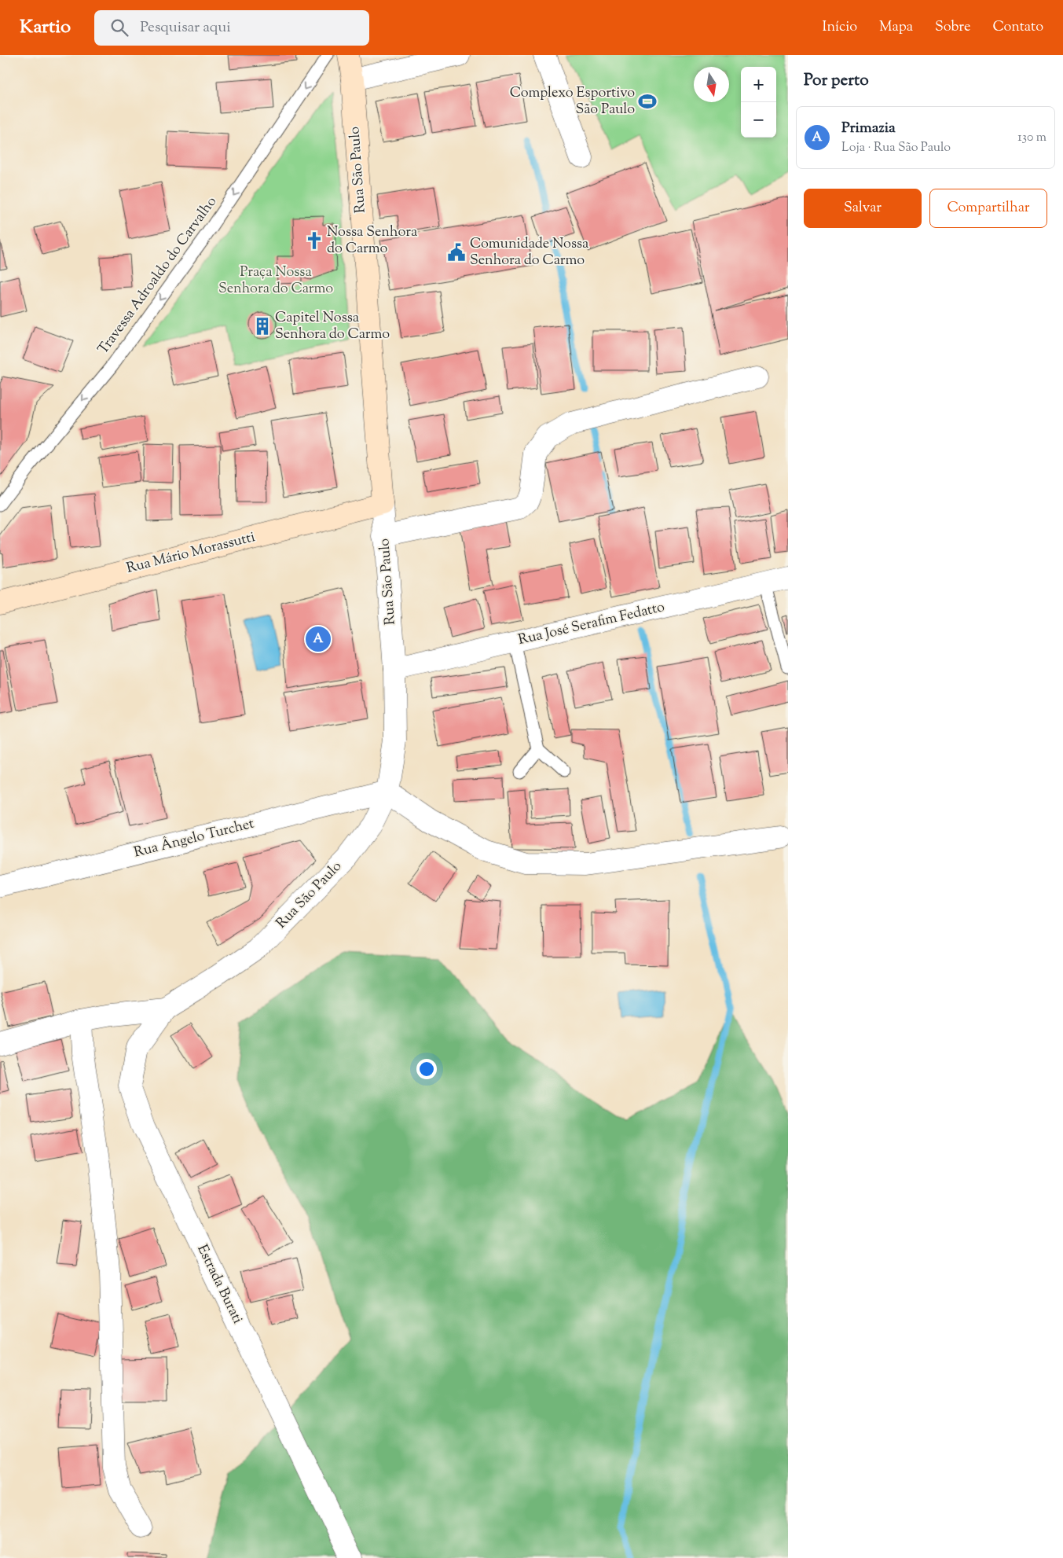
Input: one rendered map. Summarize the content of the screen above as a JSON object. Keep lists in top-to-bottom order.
{
  "streets": {
    "main road": ["Rua São Paulo", "Rua Mário Morassutti"],
    "street": ["Rua José Serafim Fedatto", "Rua Ângelo Turchet", "Estrada Burati"],
    "lane": ["Travessa Adroaldo do Carvalho"]
  },
  "crossings": [
    ["Rua São Paulo", "Rua Mário Morassutti"],
    ["Rua São Paulo", "Rua José Serafim Fedatto"],
    ["Rua São Paulo", "Rua Ângelo Turchet"],
    ["Rua São Paulo", "Estrada Burati"]
  ],
  "one_way": ["Travessa Adroaldo do Carvalho"],
  "parks": ["Praça Nossa Senhora do Carmo"],
  "places": {
    "sports": ["Complexo Esportivo São Paulo"],
    "church": ["Nossa Senhora do Carmo"],
    "public building": ["Comunidade Nossa Senhora do Carmo"],
    "building": ["Capitel Nossa Senhora do Carmo"]
  },
  "north": "bottom",
  "page": {
    "header": "Kartio",
    "search": "Pesquisar aqui",
    "nav": [
      "Início",
      "Mapa",
      "Sobre",
      "Contato"
    ],
    "heading": "Por perto",
    "map_buttons": ["+", "−"],
    "list": [
      {
        "mark": "A",
        "name": "Primazia",
        "note": "Loja · Rua São Paulo",
        "value": "130 m"
      }
    ],
    "buttons": ["Salvar", "Compartilhar"],
    "pins": "A"
  }
}
